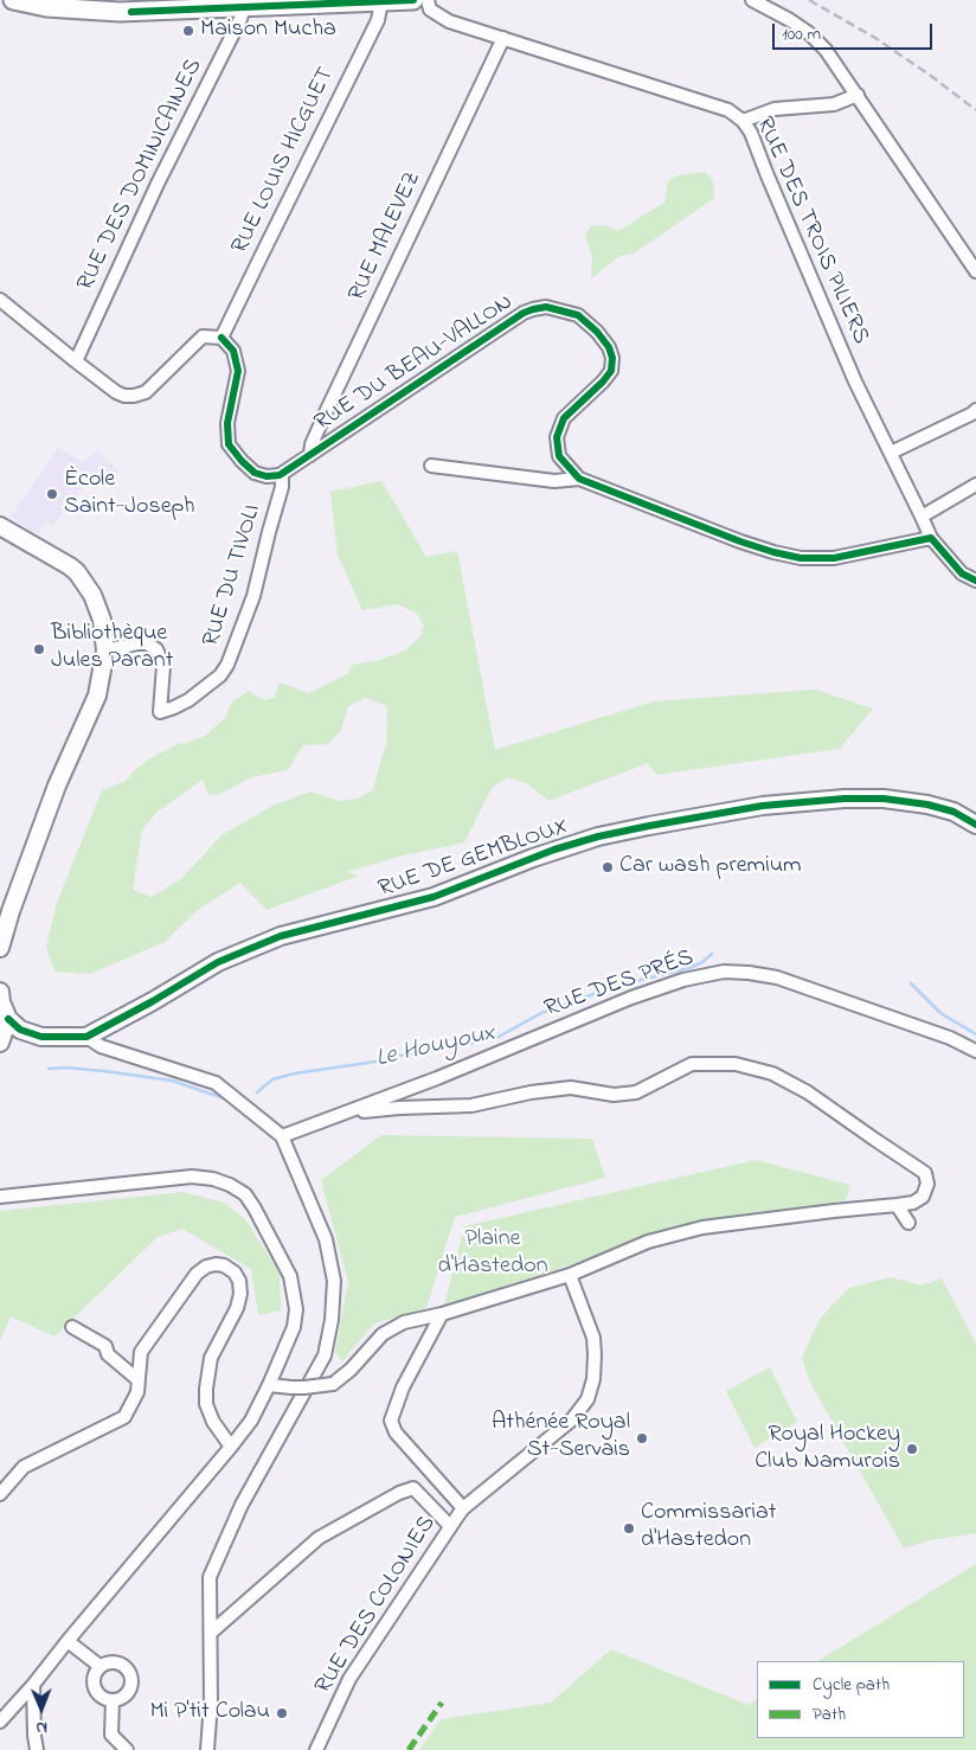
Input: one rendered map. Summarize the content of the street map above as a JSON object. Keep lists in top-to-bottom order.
{
  "streets": {
    "main road": ["RUE DE GEMBLOUX"],
    "street": [
      "RUE LOUIS HICGUET",
      "RUE DES DOMINICAINES",
      "RUE DES TROIS PILIERS",
      "RUE MALEVEZ",
      "RUE DU BEAU-VALLON",
      "RUE DU TIVOLI",
      "RUE DES PRÉS",
      "RUE DES COLONIES"
    ]
  },
  "crossings": [
    ["RUE DES TROIS PILIERS", "RUE MALEVEZ"],
    ["RUE DES TROIS PILIERS", "RUE DU BEAU-VALLON"],
    ["RUE MALEVEZ", "RUE DU BEAU-VALLON"],
    ["RUE DU BEAU-VALLON", "RUE DU TIVOLI"]
  ],
  "water": ["Le Houyoux"],
  "parks": ["Plaine d'Hastedon"],
  "places": [
    "Maison Mucha",
    "Ècole Saint-Joseph",
    "Bibliothèque Jules Parant",
    "Car wash premium",
    "Athénée Royal St-Servais",
    "Royal Hockey Club Namurois",
    "Commissariat d'Hastedon",
    "Mi P'tit Colau"
  ],
  "legend": ["Cycle path", "Path"],
  "scale_bar": "100 m",
  "north": "bottom"
}
